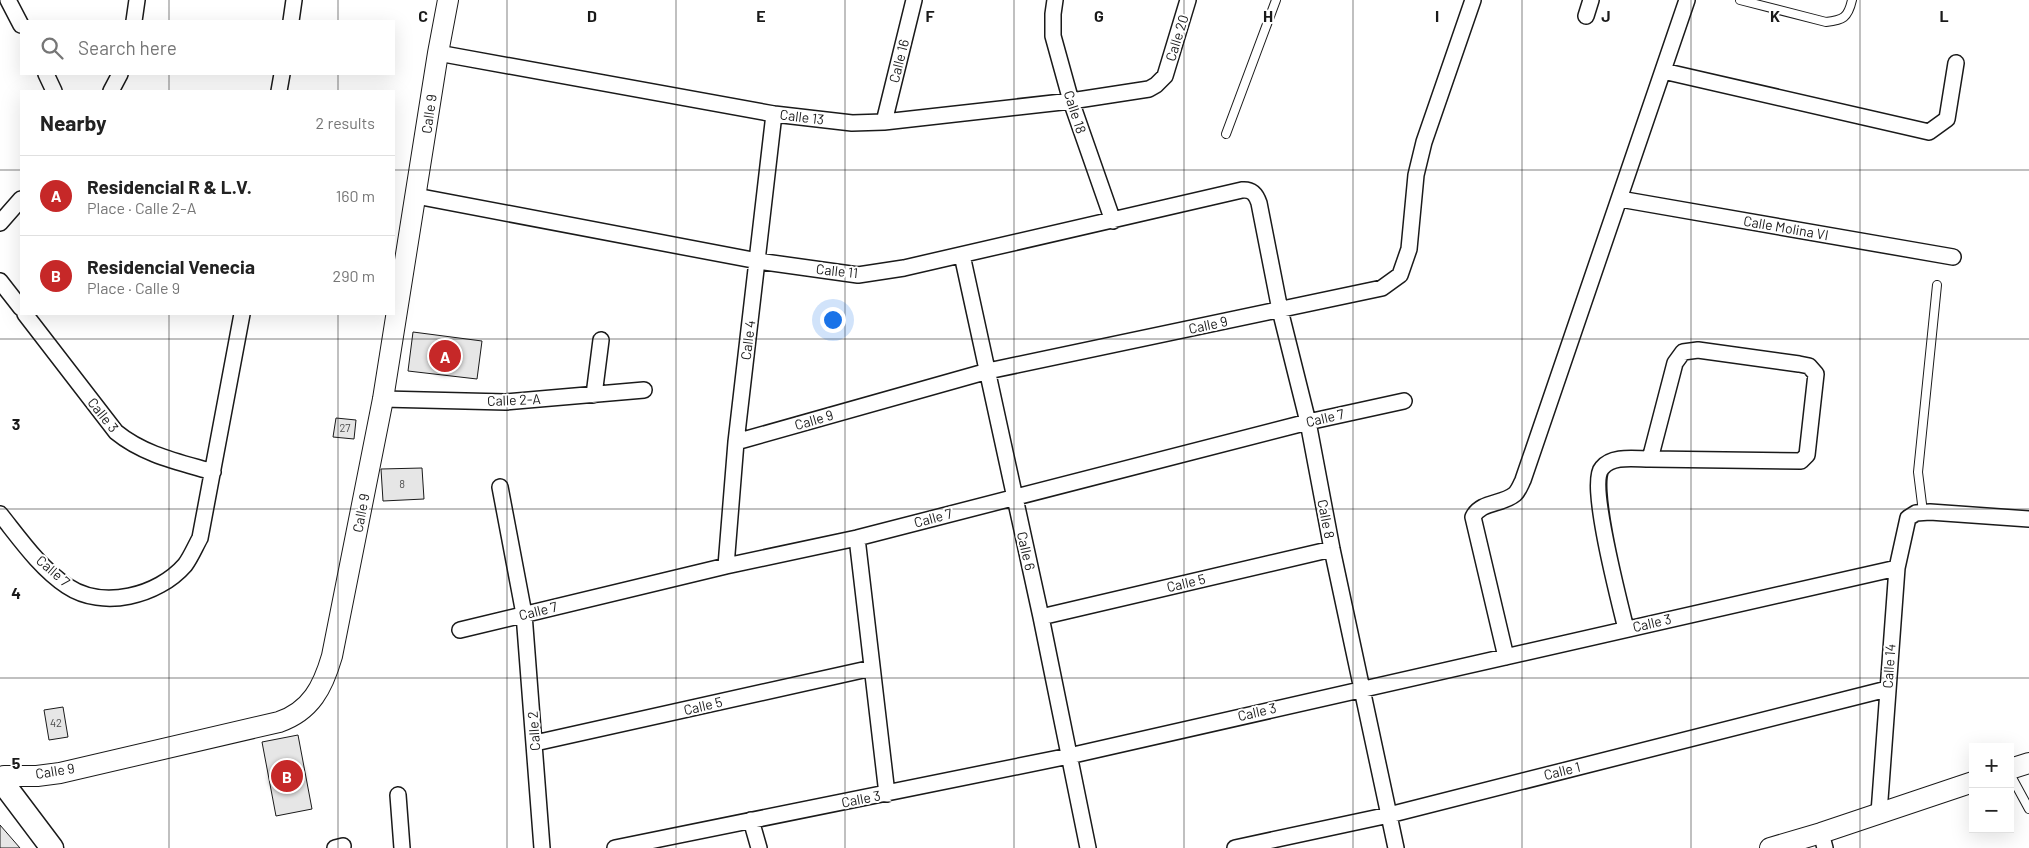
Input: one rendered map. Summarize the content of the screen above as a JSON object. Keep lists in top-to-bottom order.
{
  "streets": {
    "street": [
      "Calle 20",
      "Calle 16",
      "Calle 18",
      "Calle 9",
      "Calle 13",
      "Calle Molina VI",
      "Calle 11",
      "Calle 4",
      "Calle 2-A",
      "Calle 3",
      "Calle 7",
      "Calle 8",
      "Calle 6",
      "Calle 5",
      "Calle 14",
      "Calle 2",
      "Calle 1"
    ]
  },
  "crossings": [
    ["Calle 20", "Calle 13"],
    ["Calle 16", "Calle 13"],
    ["Calle 18", "Calle 13"],
    ["Calle 18", "Calle 11"],
    ["Calle 9", "Calle 13"],
    ["Calle 9", "Calle 11"],
    ["Calle 9", "Calle 4"],
    ["Calle 9", "Calle 2-A"],
    ["Calle 9", "Calle 8"],
    ["Calle 9", "Calle 6"],
    ["Calle 13", "Calle 4"],
    ["Calle 11", "Calle 4"],
    ["Calle 11", "Calle 8"],
    ["Calle 11", "Calle 6"],
    ["Calle 4", "Calle 7"],
    ["Calle 3", "Calle 7"],
    ["Calle 3", "Calle 8"],
    ["Calle 3", "Calle 6"],
    ["Calle 3", "Calle 14"],
    ["Calle 7", "Calle 8"],
    ["Calle 7", "Calle 6"],
    ["Calle 7", "Calle 2"],
    ["Calle 8", "Calle 5"],
    ["Calle 8", "Calle 1"],
    ["Calle 6", "Calle 5"],
    ["Calle 5", "Calle 2"],
    ["Calle 14", "Calle 1"]
  ],
  "house_numbers": ["27", "8", "42"],
  "page": {
    "search": "Search here",
    "heading": ["Nearby", "2 results"],
    "list": [
      {
        "mark": "A",
        "name": "Residencial R & L.V.",
        "note": "Place · Calle 2-A",
        "value": "160 m"
      },
      {
        "mark": "B",
        "name": "Residencial Venecia",
        "note": "Place · Calle 9",
        "value": "290 m"
      }
    ],
    "pins": ["A", "B"],
    "map_buttons": ["+", "−"]
  },
  "grid": {
    "columns": [
      "C",
      "D",
      "E",
      "F",
      "G",
      "H",
      "I",
      "J",
      "K",
      "L"
    ],
    "rows": ["3", "4", "5"]
  }
}
